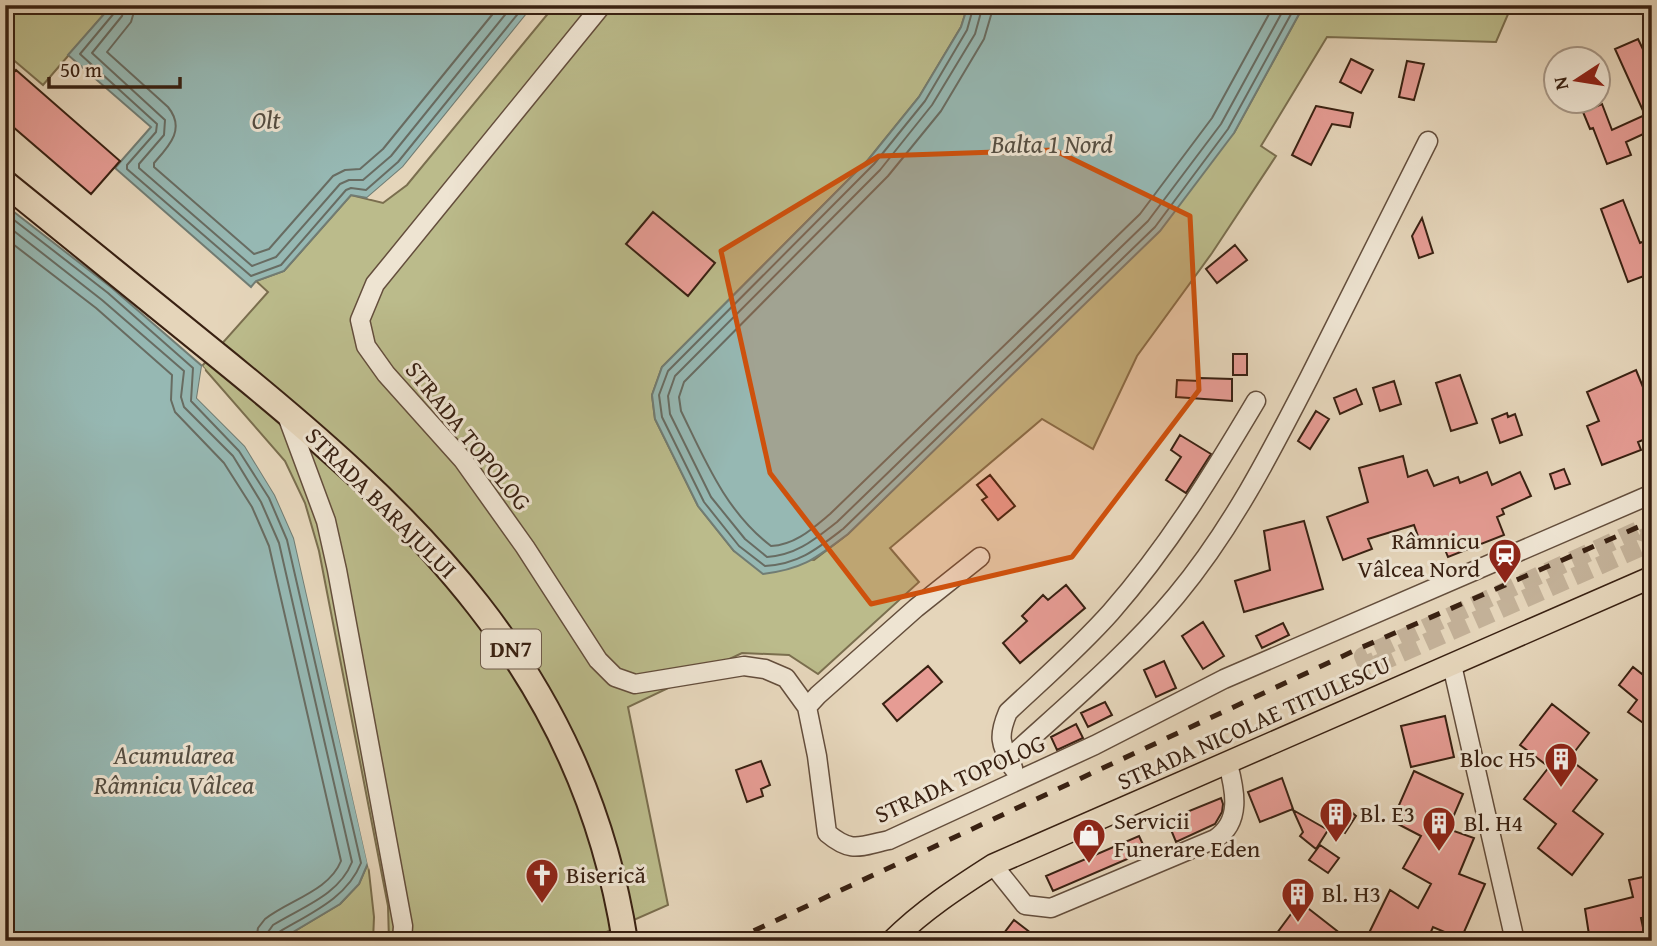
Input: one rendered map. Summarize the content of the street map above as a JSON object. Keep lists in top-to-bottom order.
{
  "streets": {
    "highway": ["STRADA BARAJULUI", "DN7"],
    "main road": ["STRADA NICOLAE TITULESCU"],
    "street": ["STRADA TOPOLOG"]
  },
  "water": ["Olt", "Balta 1 Nord", "Acumularea Râmnicu Vâlcea"],
  "places": {
    "station": ["Râmnicu Vâlcea Nord"],
    "building": [
      "Bloc H5",
      "Bl. E3",
      "Bl. H4",
      "Bl. H3"
    ],
    "shop": ["Servicii Funerare Eden"],
    "church": ["Biserică"]
  },
  "scale_bar": "50 m",
  "north": "left"
}
